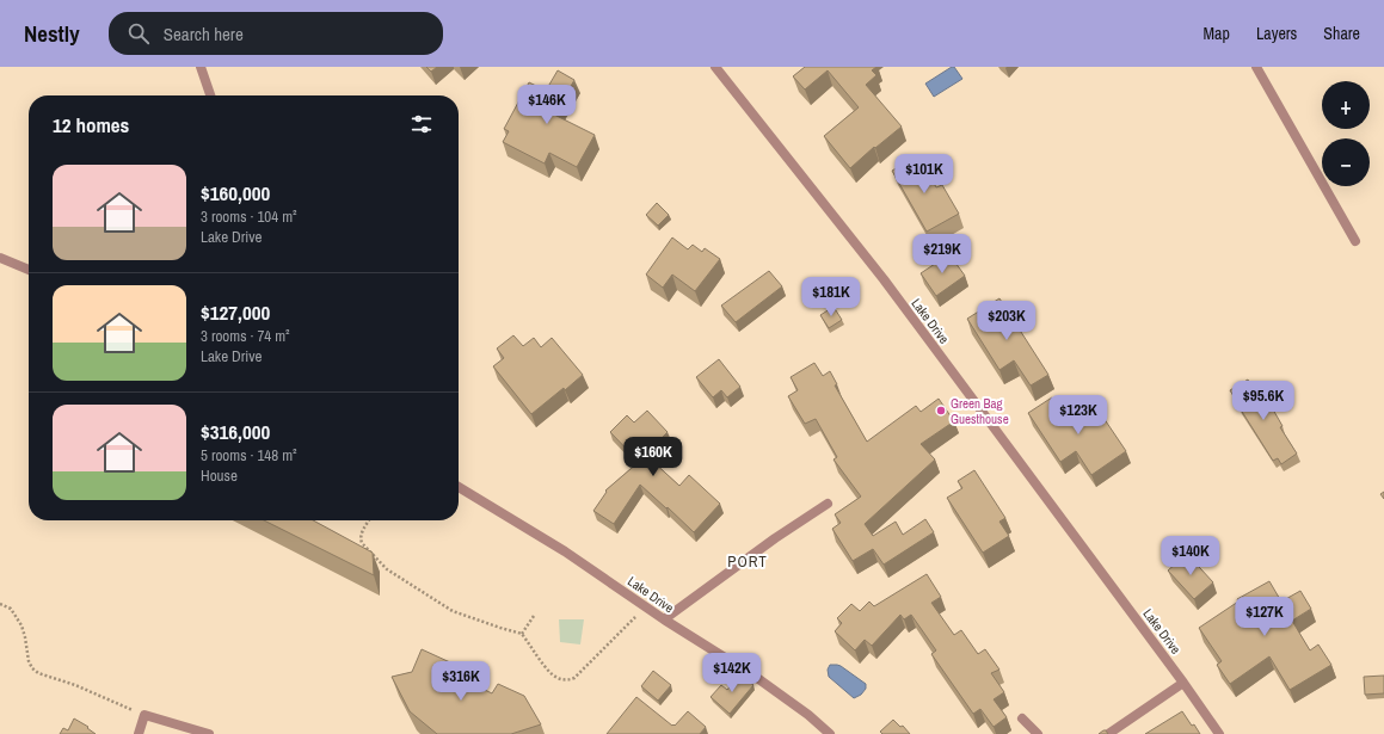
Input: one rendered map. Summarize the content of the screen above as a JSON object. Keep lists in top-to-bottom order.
{
  "streets": {
    "street": ["Lake Drive"]
  },
  "districts": ["PORT"],
  "places": ["Green Bag Guesthouse"],
  "page": {
    "header": "Nestly",
    "search": "Search here",
    "nav": ["Map", "Layers", "Share"],
    "map_buttons": ["+", "−"],
    "price": [
      "$146K",
      "$101K",
      "$219K",
      "$181K",
      "$203K",
      "$95.6K",
      "$123K",
      "$160K",
      "$140K",
      "$127K",
      "$142K",
      "$316K"
    ],
    "heading": "12 homes",
    "list": [
      {
        "name": "$160,000",
        "note": "3 rooms · 104 m² · Lake Drive"
      },
      {
        "name": "$127,000",
        "note": "3 rooms · 74 m² · Lake Drive"
      },
      {
        "name": "$316,000",
        "note": "5 rooms · 148 m² · House"
      }
    ]
  }
}
